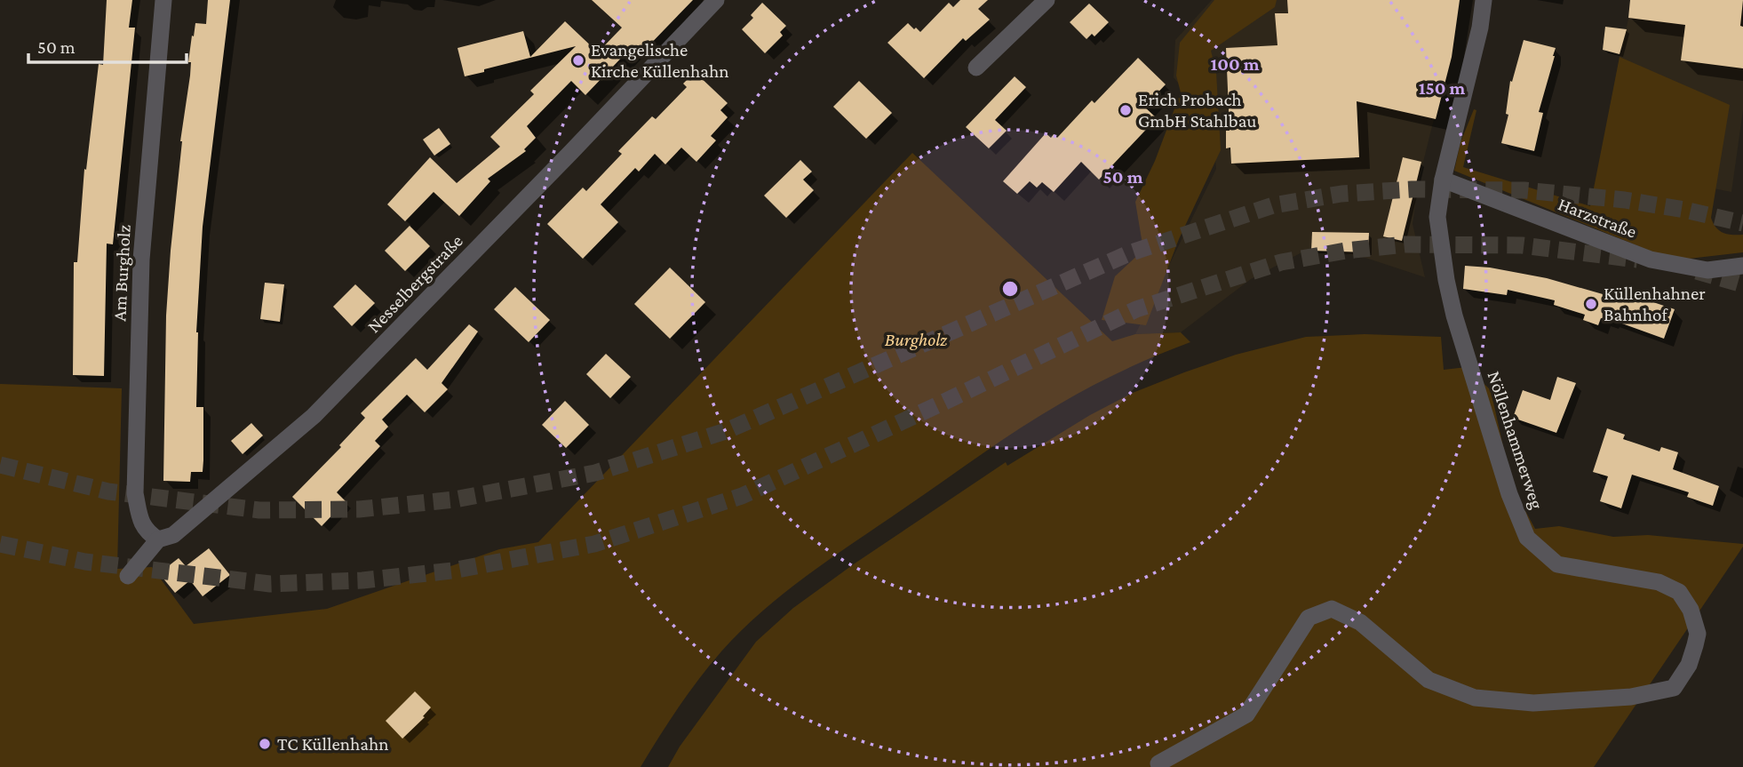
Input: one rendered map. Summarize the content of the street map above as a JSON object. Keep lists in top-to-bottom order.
{
  "streets": {
    "street": [
      "Harzstraße",
      "Am Burgholz",
      "Nesselbergstraße",
      "Nöllenhammerweg"
    ]
  },
  "crossings": [
    ["Harzstraße", "Nöllenhammerweg"],
    ["Am Burgholz", "Nesselbergstraße"]
  ],
  "parks": ["Burgholz"],
  "places": [
    "Evangelische Kirche Küllenhahn",
    "Erich Probach GmbH Stahlbau",
    "Küllenhahner Bahnhof",
    "TC Küllenhahn"
  ],
  "scale_bar": "50 m",
  "rings": ["100 m", "150 m", "50 m"]
}
